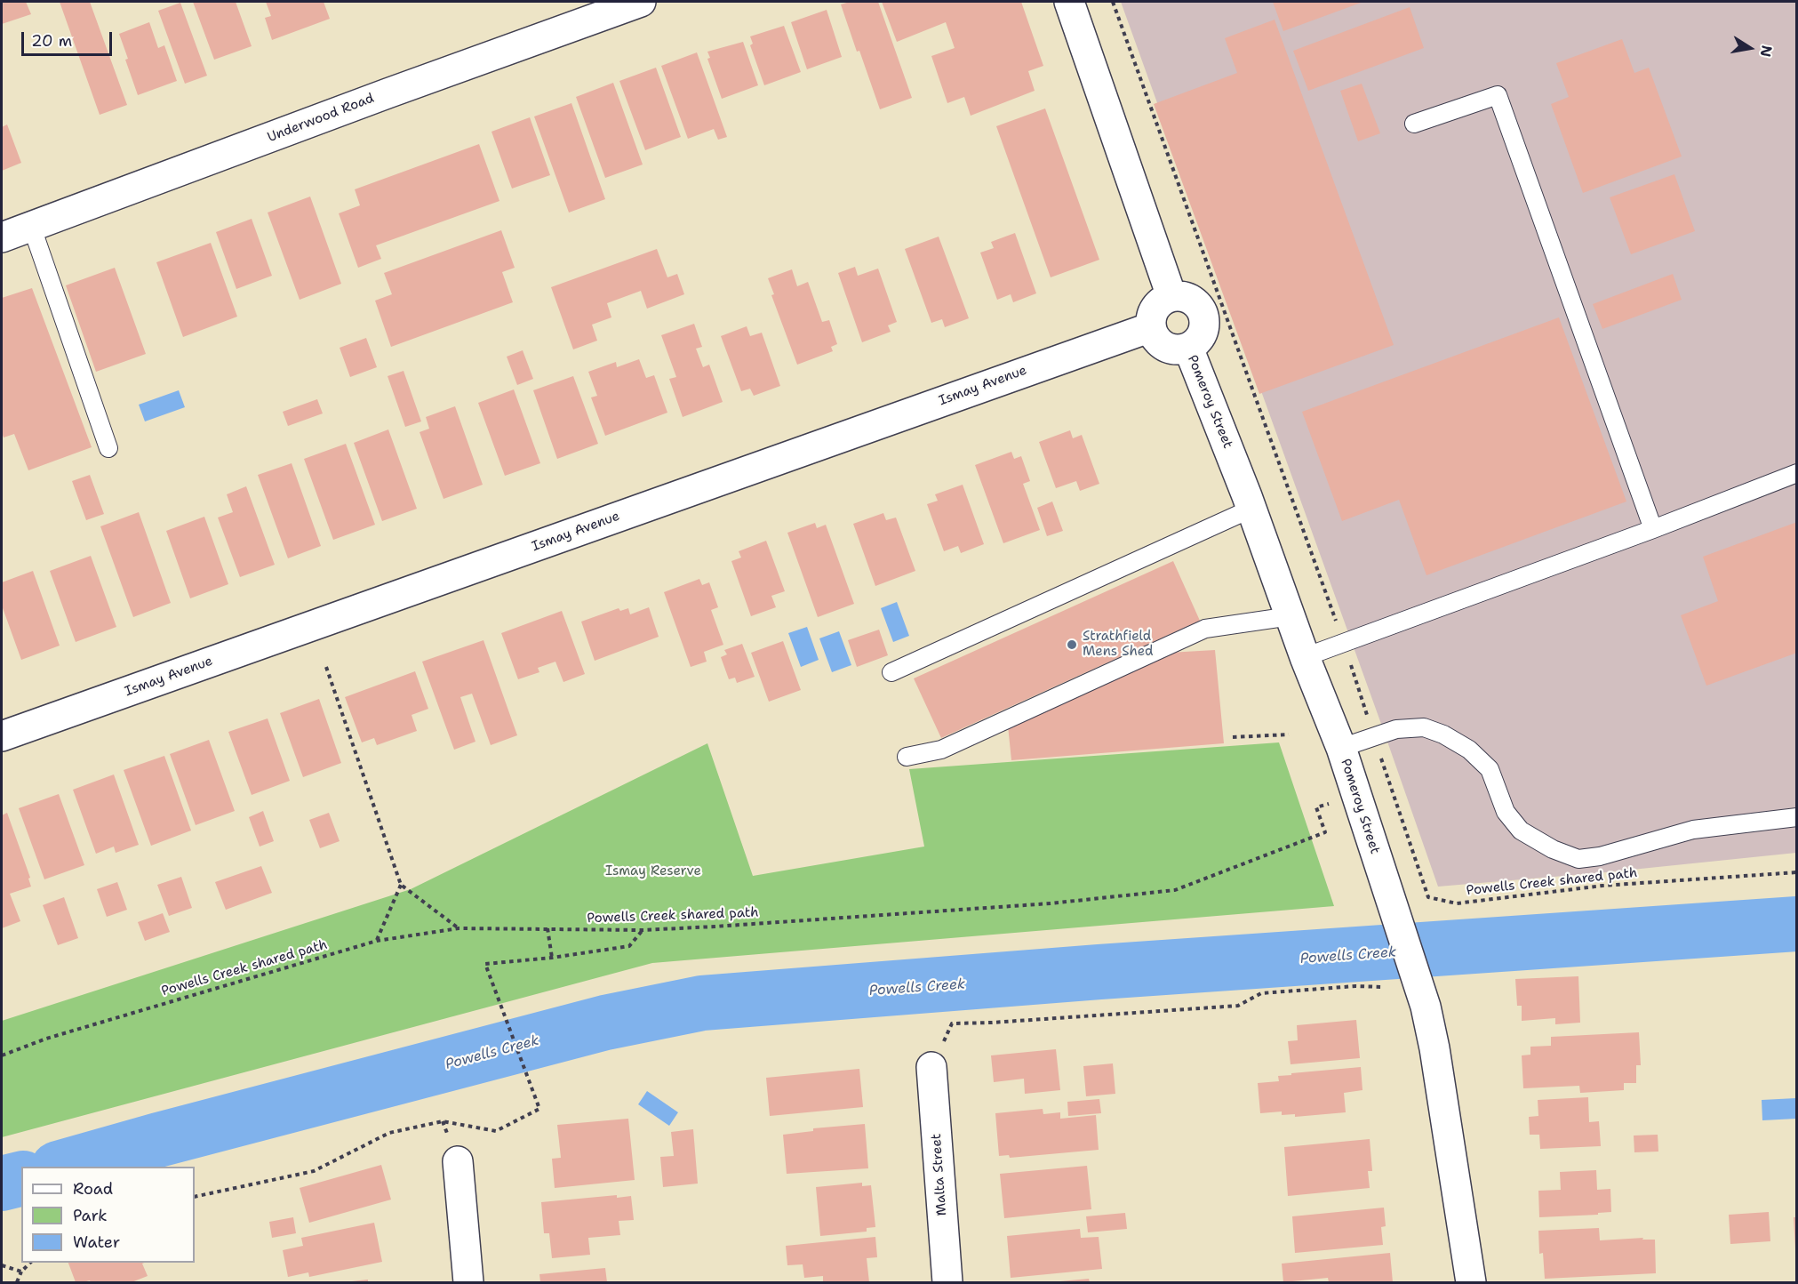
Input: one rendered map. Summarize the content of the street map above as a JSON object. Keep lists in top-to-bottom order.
{
  "streets": {
    "main road": [
      "Underwood Road",
      "Ismay Avenue",
      "Pomeroy Street",
      "Malta Street"
    ],
    "path": ["Powells Creek shared path"]
  },
  "crossings": [
    ["Ismay Avenue", "Pomeroy Street"]
  ],
  "water": ["Powells Creek"],
  "parks": ["Ismay Reserve"],
  "places": ["Strathfield Mens Shed"],
  "legend": ["Road", "Park", "Water"],
  "scale_bar": "20 m",
  "north": "right"
}
